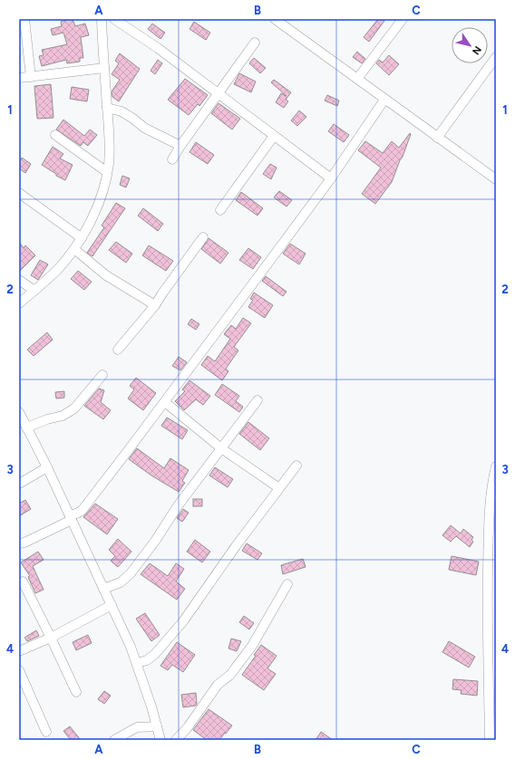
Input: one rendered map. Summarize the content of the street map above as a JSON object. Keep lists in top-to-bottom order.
{
  "north": "bottom right",
  "grid": {
    "columns": ["A", "B", "C"],
    "rows": [
      "1",
      "2",
      "3",
      "4"
    ]
  }
}
